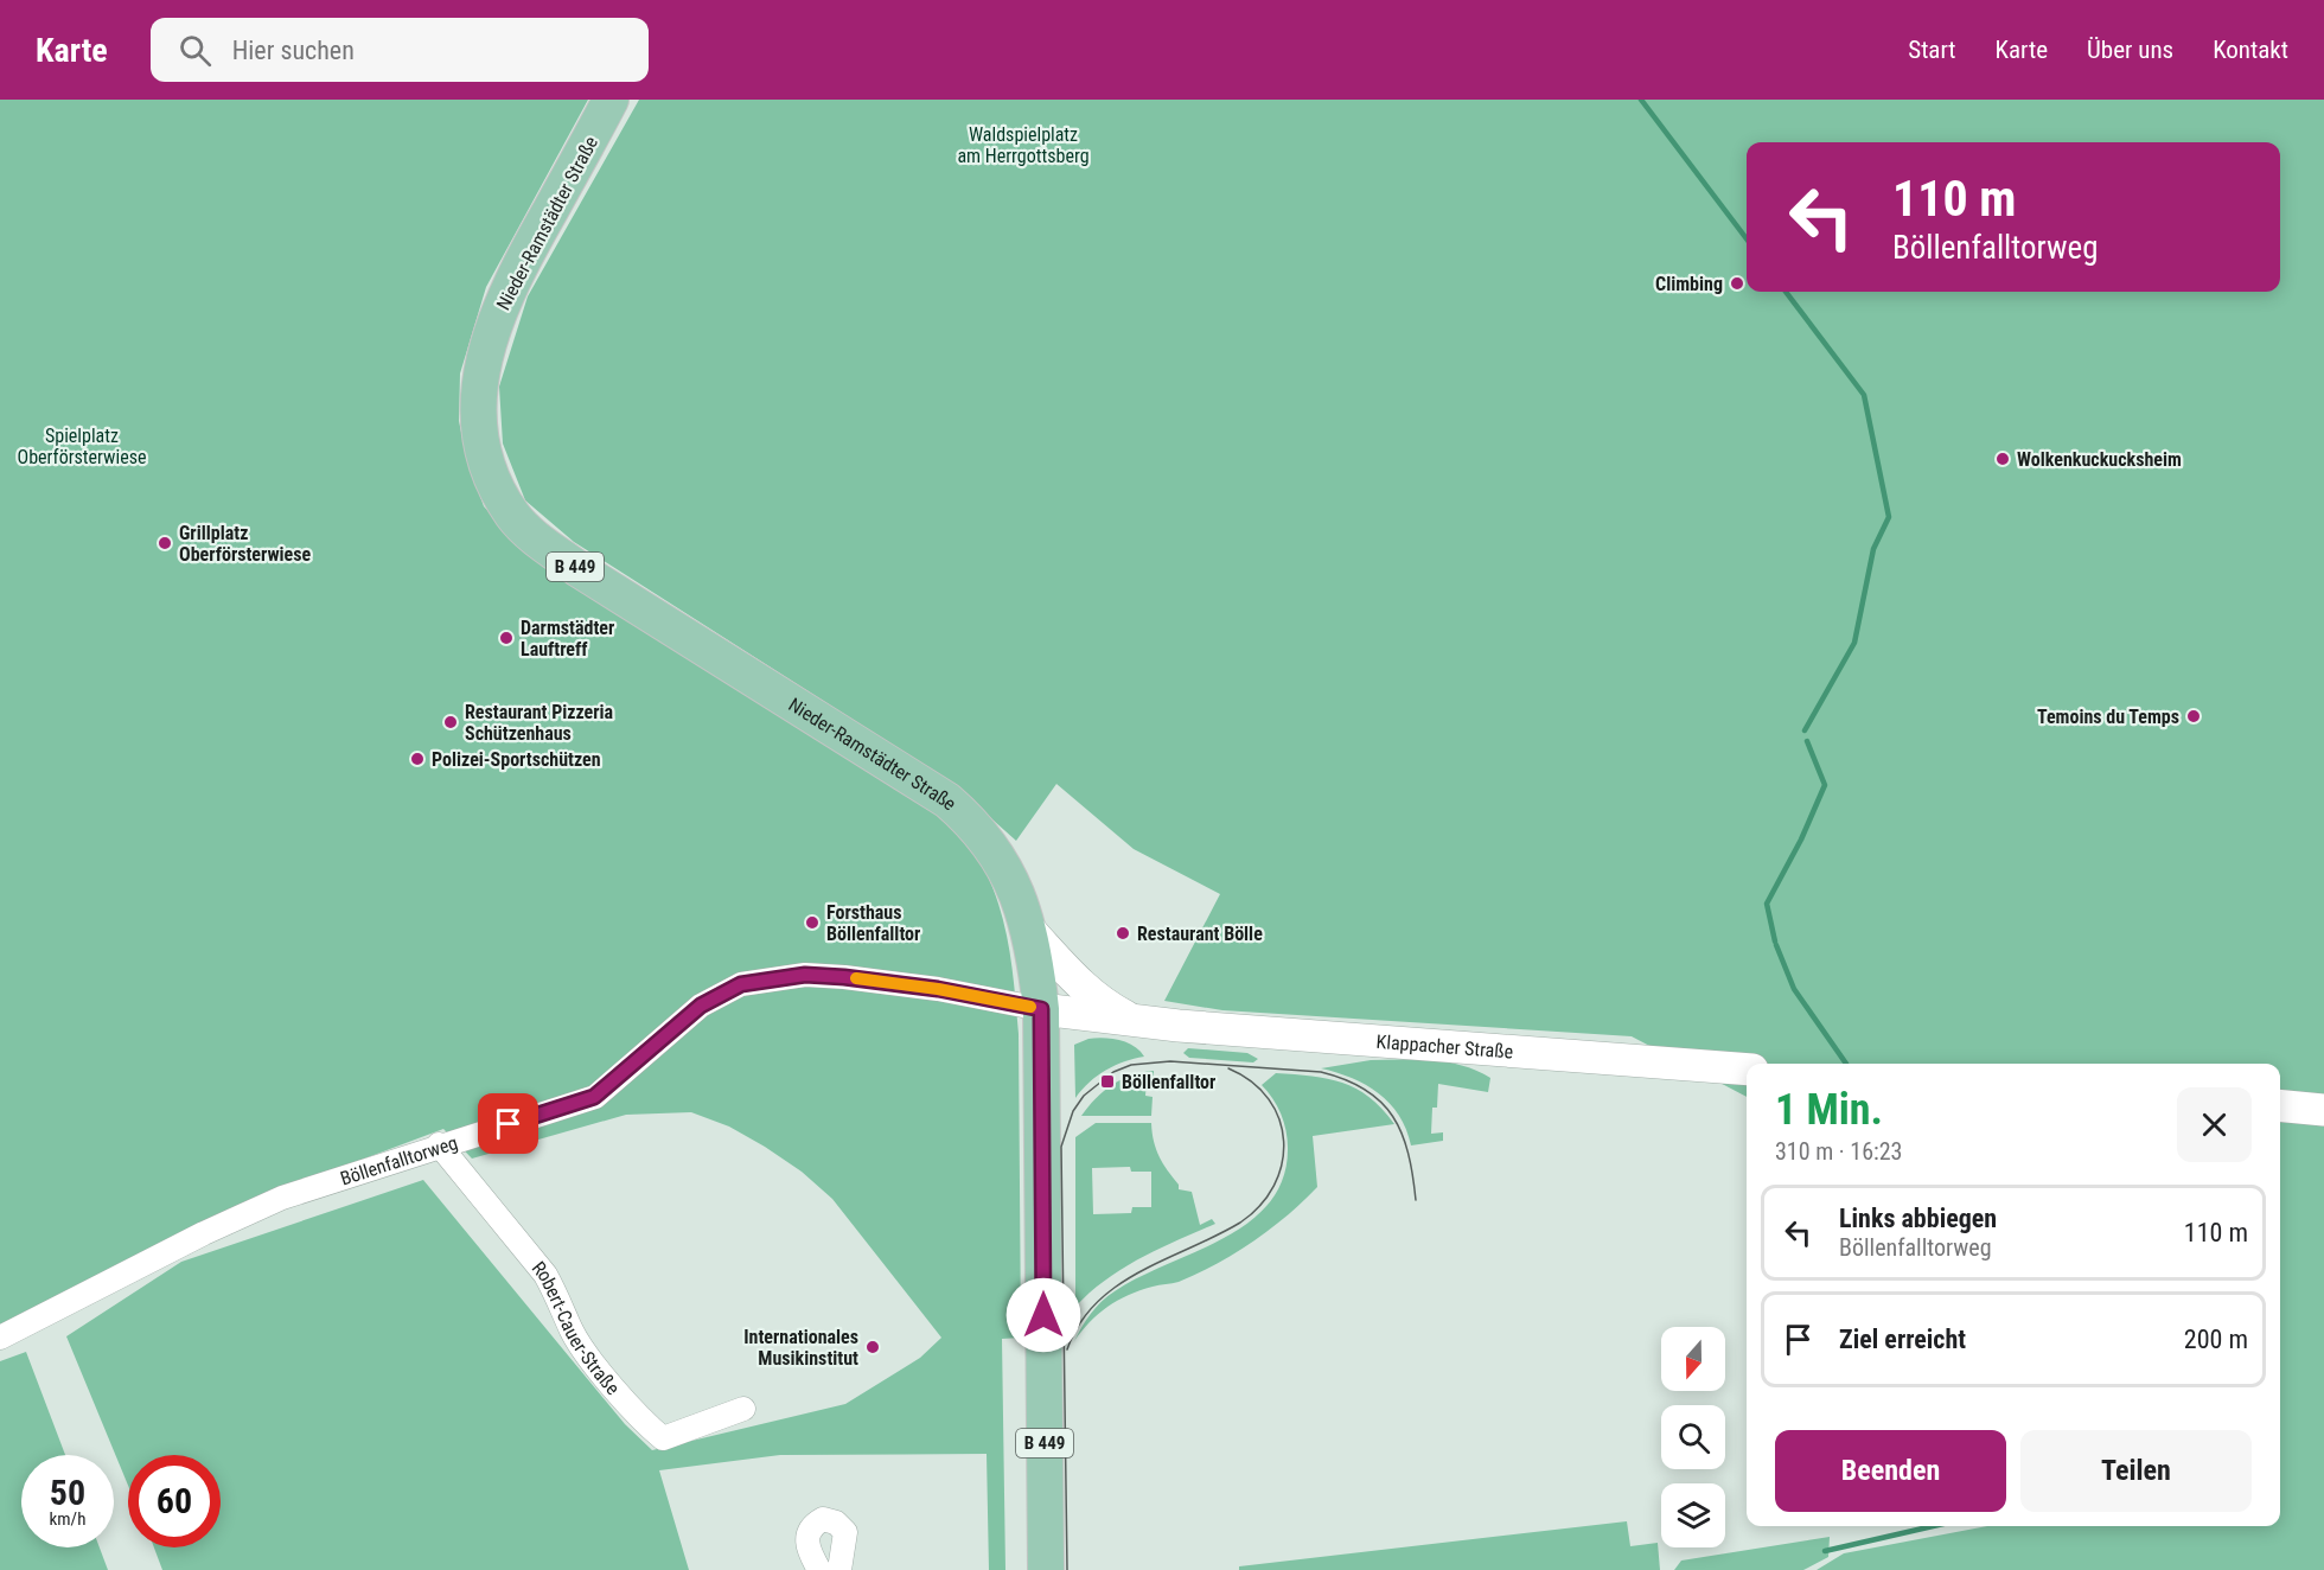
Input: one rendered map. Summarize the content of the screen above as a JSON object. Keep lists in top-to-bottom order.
{
  "streets": {
    "main road": ["Nieder-Ramstädter Straße", "B 449", "Klappacher Straße"],
    "street": ["Böllenfalltorweg", "Robert-Cauer-Straße"]
  },
  "crossings": [
    ["Nieder-Ramstädter Straße", "Klappacher Straße"],
    ["Nieder-Ramstädter Straße", "Böllenfalltorweg"],
    ["Klappacher Straße", "Böllenfalltorweg"],
    ["Böllenfalltorweg", "Robert-Cauer-Straße"]
  ],
  "parks": ["Waldspielplatz am Herrgottsberg", "Spielplatz Oberförsterwiese"],
  "places": {
    "other": [
      "Climbing",
      "Wolkenkuckucksheim",
      "Grillplatz Oberförsterwiese",
      "Darmstädter Lauftreff",
      "Temoins du Temps",
      "Restaurant Pizzeria Schützenhaus",
      "Polizei-Sportschützen",
      "Forsthaus Böllenfalltor",
      "Restaurant Bölle",
      "Internationales Musikinstitut"
    ],
    "transit": ["Böllenfalltor"]
  },
  "north": "bottom",
  "page": {
    "header": "Karte",
    "search": "Hier suchen",
    "nav": [
      "Start",
      "Karte",
      "Über uns",
      "Kontakt"
    ],
    "turn": ["110 m", "Böllenfalltorweg"],
    "heading": ["1 Min.", "310 m · 16:23"],
    "list": [
      {
        "name": "Links abbiegen",
        "note": "Böllenfalltorweg",
        "value": "110 m"
      },
      {
        "name": "Ziel erreicht",
        "value": "200 m"
      }
    ],
    "buttons": ["Beenden", "Teilen"],
    "speed": "50 km/h",
    "limit": "60"
  }
}
